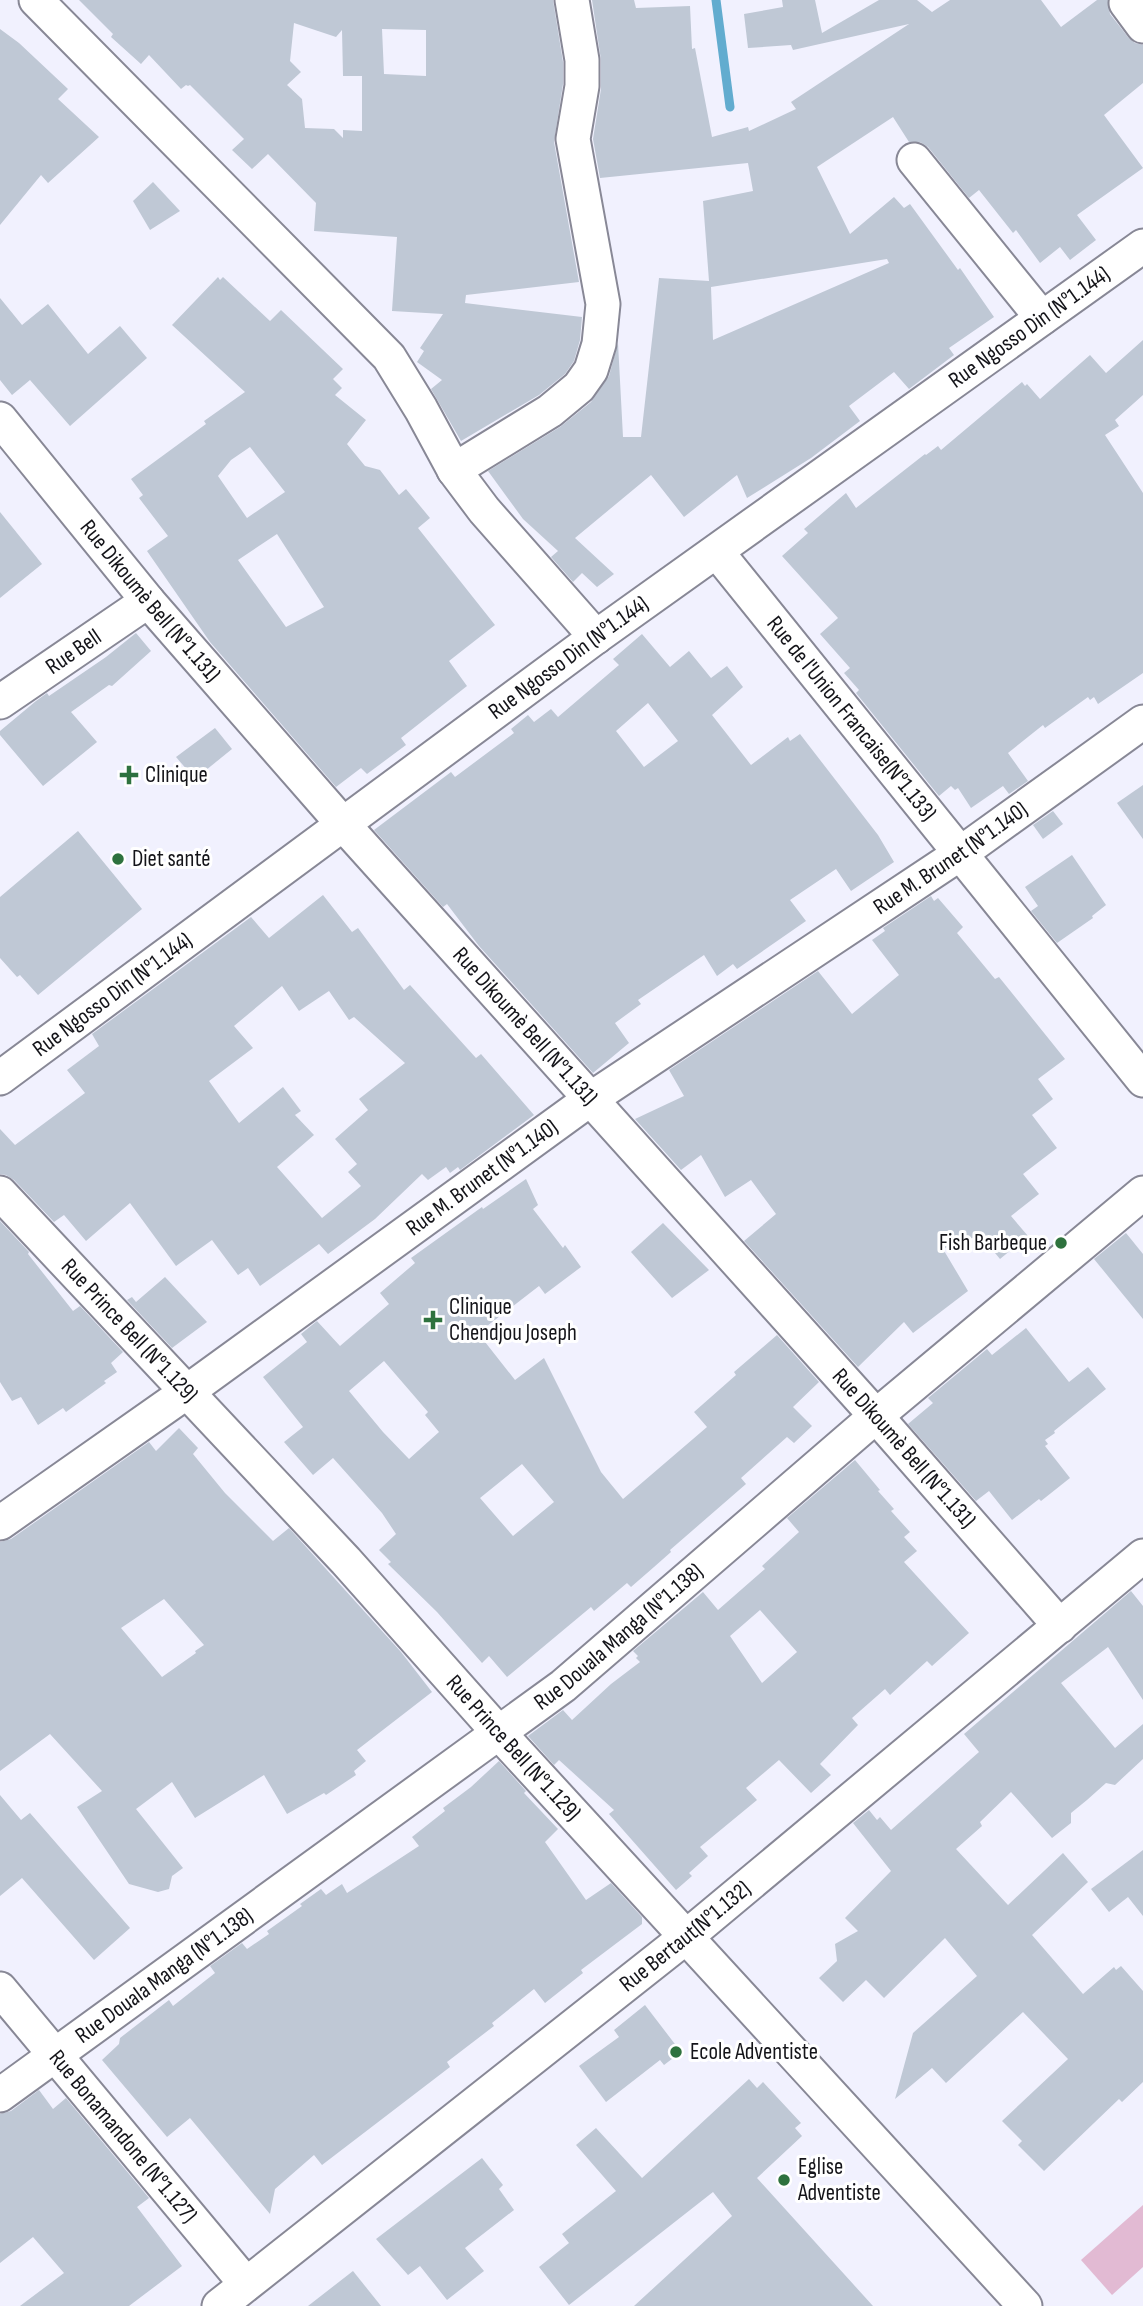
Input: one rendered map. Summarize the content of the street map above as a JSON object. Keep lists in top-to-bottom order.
{
  "streets": {
    "street": [
      "Rue Ngosso Din (N°1.144)",
      "Rue Dikoumè Bell (N°1.131)",
      "Rue Bell",
      "Rue de l'Union Francaise(N°1.133)",
      "Rue M. Brunet (N°1.140)",
      "Rue Prince Bell (N°1.129)",
      "Rue Douala Manga (N°1.138)",
      "Rue Bertaut(N°1.132)",
      "Rue Bonamandone (N°1.127)"
    ]
  },
  "crossings": [
    ["Rue Ngosso Din (N°1.144)", "Rue Dikoumè Bell (N°1.131)"],
    ["Rue Ngosso Din (N°1.144)", "Rue de l'Union Francaise(N°1.133)"],
    ["Rue Dikoumè Bell (N°1.131)", "Rue Bell"],
    ["Rue Dikoumè Bell (N°1.131)", "Rue M. Brunet (N°1.140)"],
    ["Rue Dikoumè Bell (N°1.131)", "Rue Douala Manga (N°1.138)"],
    ["Rue Dikoumè Bell (N°1.131)", "Rue Bertaut(N°1.132)"],
    ["Rue de l'Union Francaise(N°1.133)", "Rue M. Brunet (N°1.140)"],
    ["Rue M. Brunet (N°1.140)", "Rue Prince Bell (N°1.129)"],
    ["Rue Prince Bell (N°1.129)", "Rue Douala Manga (N°1.138)"],
    ["Rue Prince Bell (N°1.129)", "Rue Bertaut(N°1.132)"],
    ["Rue Douala Manga (N°1.138)", "Rue Bonamandone (N°1.127)"],
    ["Rue Bertaut(N°1.132)", "Rue Bonamandone (N°1.127)"]
  ],
  "places": {
    "health": ["Clinique", "Clinique Chendjou Joseph"],
    "other": [
      "Diet santé",
      "Fish Barbeque",
      "Ecole Adventiste",
      "Eglise Adventiste"
    ]
  }
}
